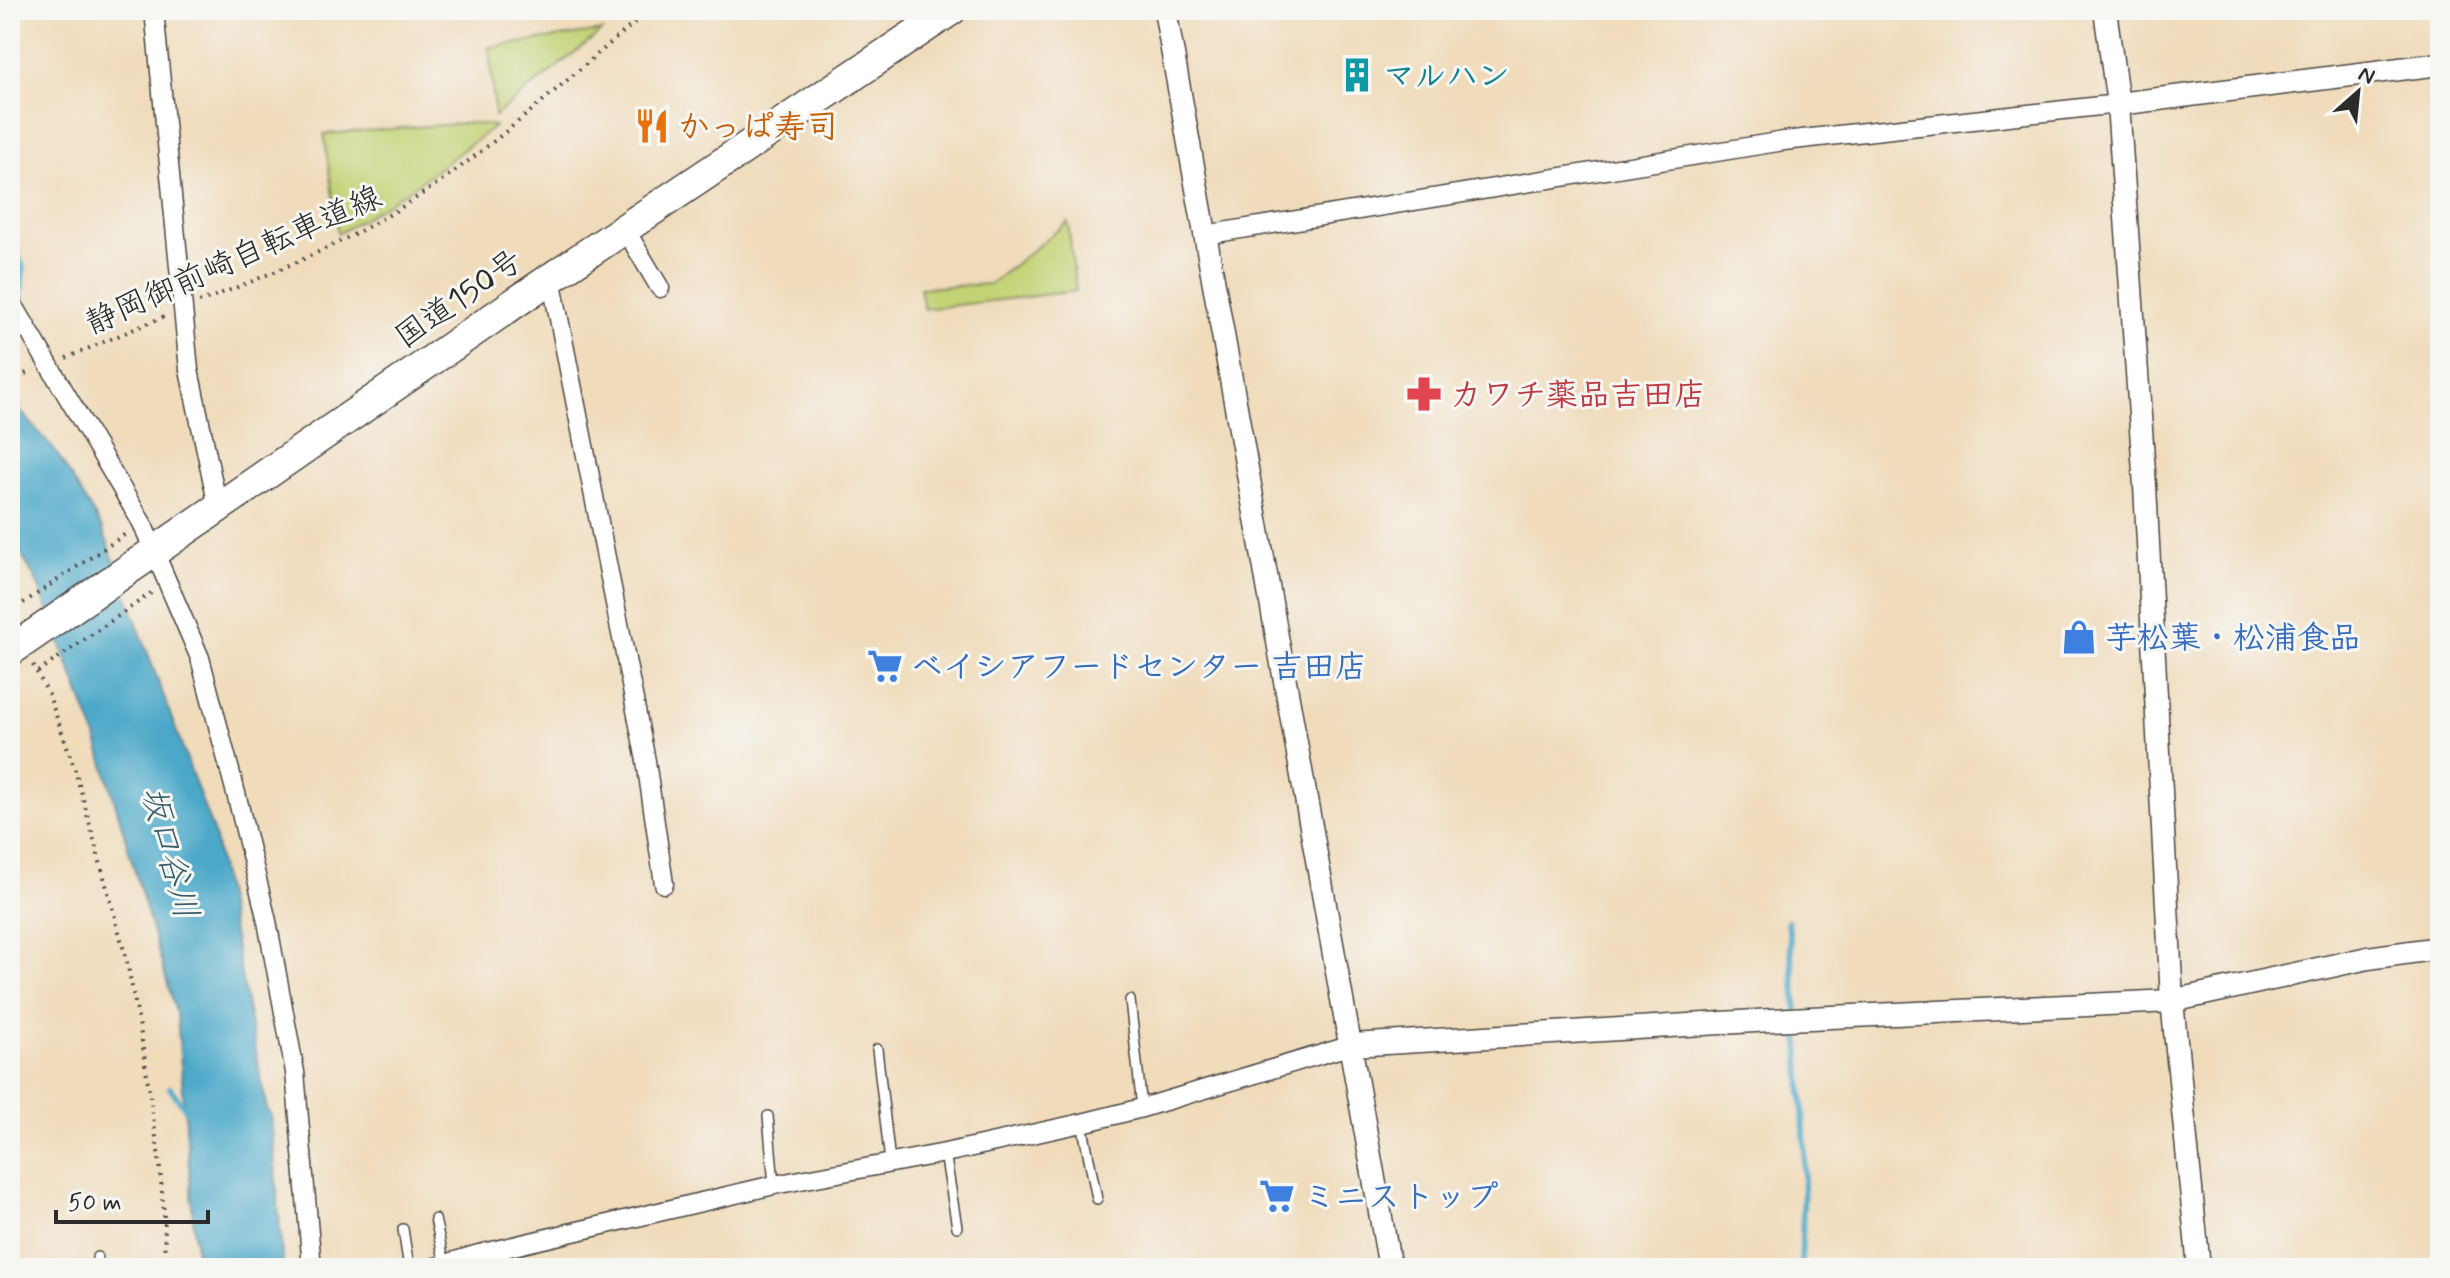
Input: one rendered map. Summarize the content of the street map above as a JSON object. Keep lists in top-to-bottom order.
{
  "streets": {
    "highway": ["国道150号"],
    "path": ["静岡御前崎自転車道線"]
  },
  "water": ["坂口谷川"],
  "places": {
    "building": ["マルハン"],
    "restaurant": ["かっぱ寿司"],
    "pharmacy": ["カワチ薬品吉田店"],
    "shop": ["芋松葉・松浦食品"],
    "supermarket": ["ベイシアフードセンター 吉田店", "ミニストップ"]
  },
  "scale_bar": "50 m",
  "north": "top right"
}
